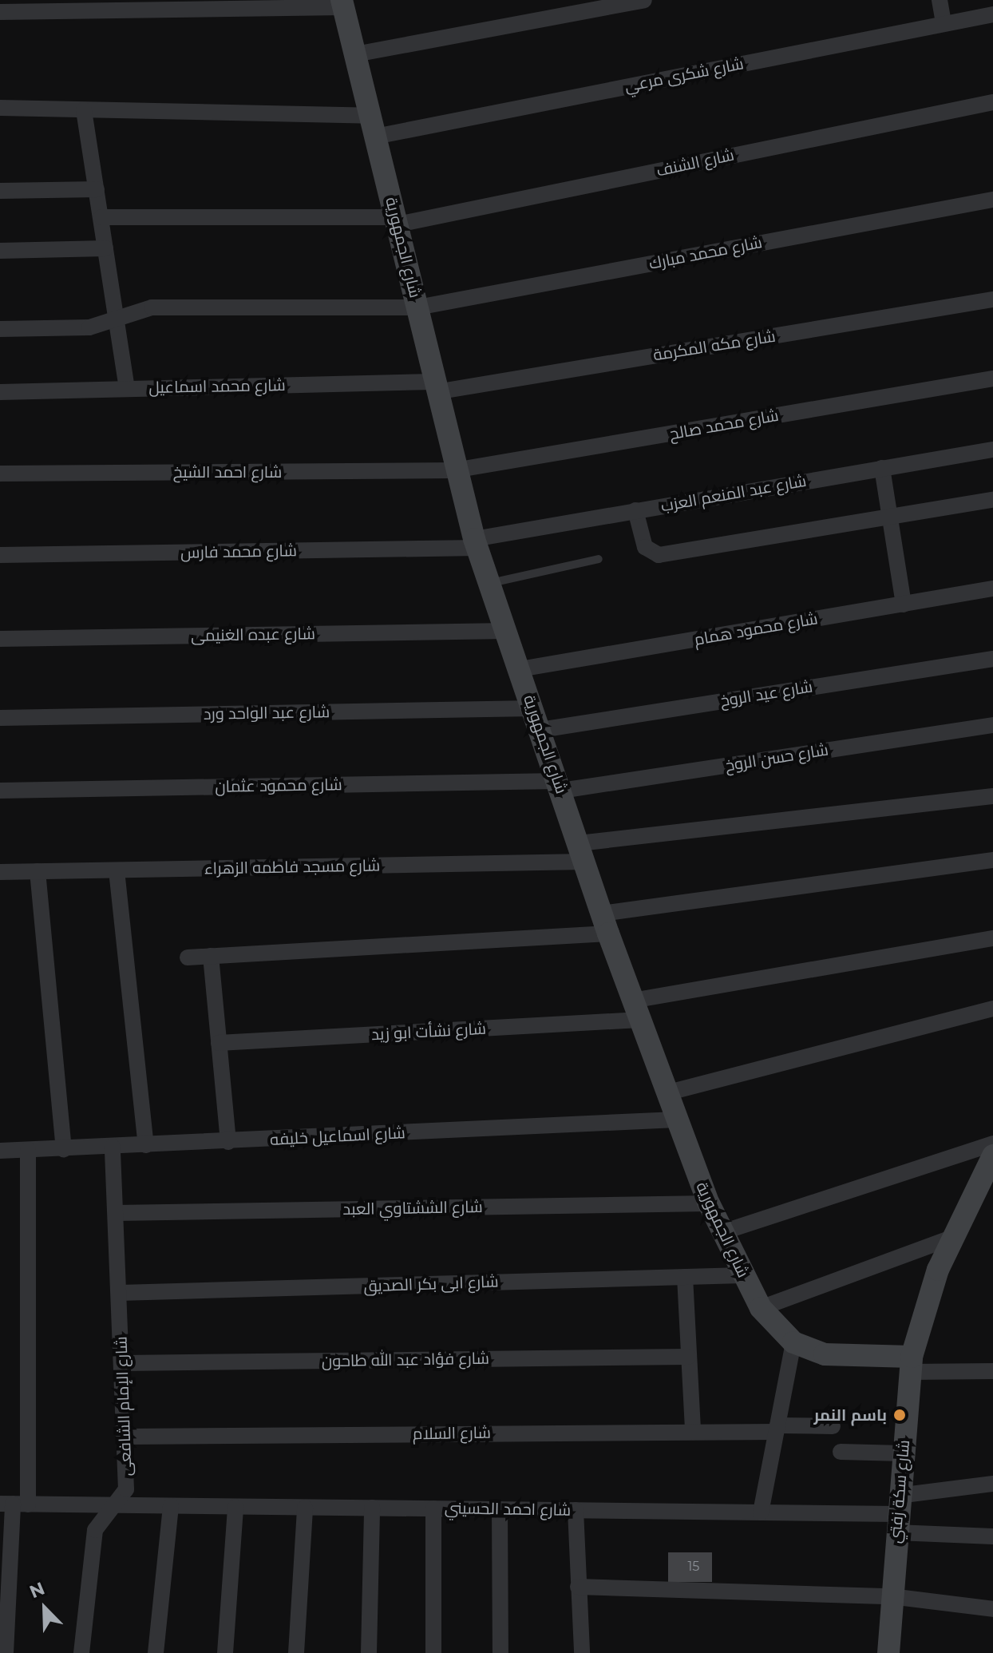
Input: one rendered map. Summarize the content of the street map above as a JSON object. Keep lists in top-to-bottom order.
{
  "streets": {
    "street": [
      "شارع شكرى مرعي",
      "شارع الشنف",
      "شارع الجمهورية",
      "شارع محمد مبارك",
      "شارع مكه المكرمة",
      "شارع محمد اسماعيل",
      "شارع محمد صالح",
      "شارع احمد الشيخ",
      "شارع عبد المنعم العزب",
      "شارع محمد فارس",
      "شارع محمود همام",
      "شارع عبده الغنيمى",
      "شارع عيد الروخ",
      "شارع عبد الواحد ورد",
      "شارع حسن الروخ",
      "شارع محمود عثمان",
      "شارع مسجد فاطمه الزهراء",
      "شارع نشأت ابو زيد",
      "شارع اسماعيل خليفه",
      "شارع الششتاوي العبد",
      "شارع ابى بكر الصديق",
      "شارع فؤاد عبد الله طاحون",
      "شارع الإمام الشافعى",
      "شارع السلام",
      "شارع سكة زفتي",
      "شارع احمد الحسيني"
    ]
  },
  "crossings": [
    ["شارع شكرى مرعي", "شارع الجمهورية"],
    ["شارع الشنف", "شارع الجمهورية"],
    ["شارع الجمهورية", "شارع محمد مبارك"],
    ["شارع الجمهورية", "شارع مكه المكرمة"],
    ["شارع الجمهورية", "شارع محمد اسماعيل"],
    ["شارع الجمهورية", "شارع محمد صالح"],
    ["شارع الجمهورية", "شارع احمد الشيخ"],
    ["شارع الجمهورية", "شارع عبد المنعم العزب"],
    ["شارع الجمهورية", "شارع محمد فارس"],
    ["شارع الجمهورية", "شارع محمود همام"],
    ["شارع الجمهورية", "شارع عبده الغنيمى"],
    ["شارع الجمهورية", "شارع عيد الروخ"],
    ["شارع الجمهورية", "شارع عبد الواحد ورد"],
    ["شارع الجمهورية", "شارع حسن الروخ"],
    ["شارع الجمهورية", "شارع محمود عثمان"],
    ["شارع الجمهورية", "شارع مسجد فاطمه الزهراء"],
    ["شارع الجمهورية", "شارع نشأت ابو زيد"],
    ["شارع الجمهورية", "شارع اسماعيل خليفه"],
    ["شارع الجمهورية", "شارع الششتاوي العبد"],
    ["شارع الجمهورية", "شارع ابى بكر الصديق"],
    ["شارع الجمهورية", "شارع سكة زفتي"],
    ["شارع مكه المكرمة", "شارع محمد اسماعيل"],
    ["شارع محمد صالح", "شارع احمد الشيخ"],
    ["شارع عبد المنعم العزب", "شارع محمد فارس"],
    ["شارع عيد الروخ", "شارع عبد الواحد ورد"],
    ["شارع حسن الروخ", "شارع محمود عثمان"],
    ["شارع اسماعيل خليفه", "شارع الإمام الشافعى"],
    ["شارع الششتاوي العبد", "شارع الإمام الشافعى"],
    ["شارع ابى بكر الصديق", "شارع الإمام الشافعى"],
    ["شارع فؤاد عبد الله طاحون", "شارع الإمام الشافعى"],
    ["شارع الإمام الشافعى", "شارع السلام"],
    ["شارع الإمام الشافعى", "شارع احمد الحسيني"],
    ["شارع سكة زفتي", "شارع احمد الحسيني"]
  ],
  "places": ["باسم النمر"],
  "house_numbers": ["15"],
  "north": "top left"
}
